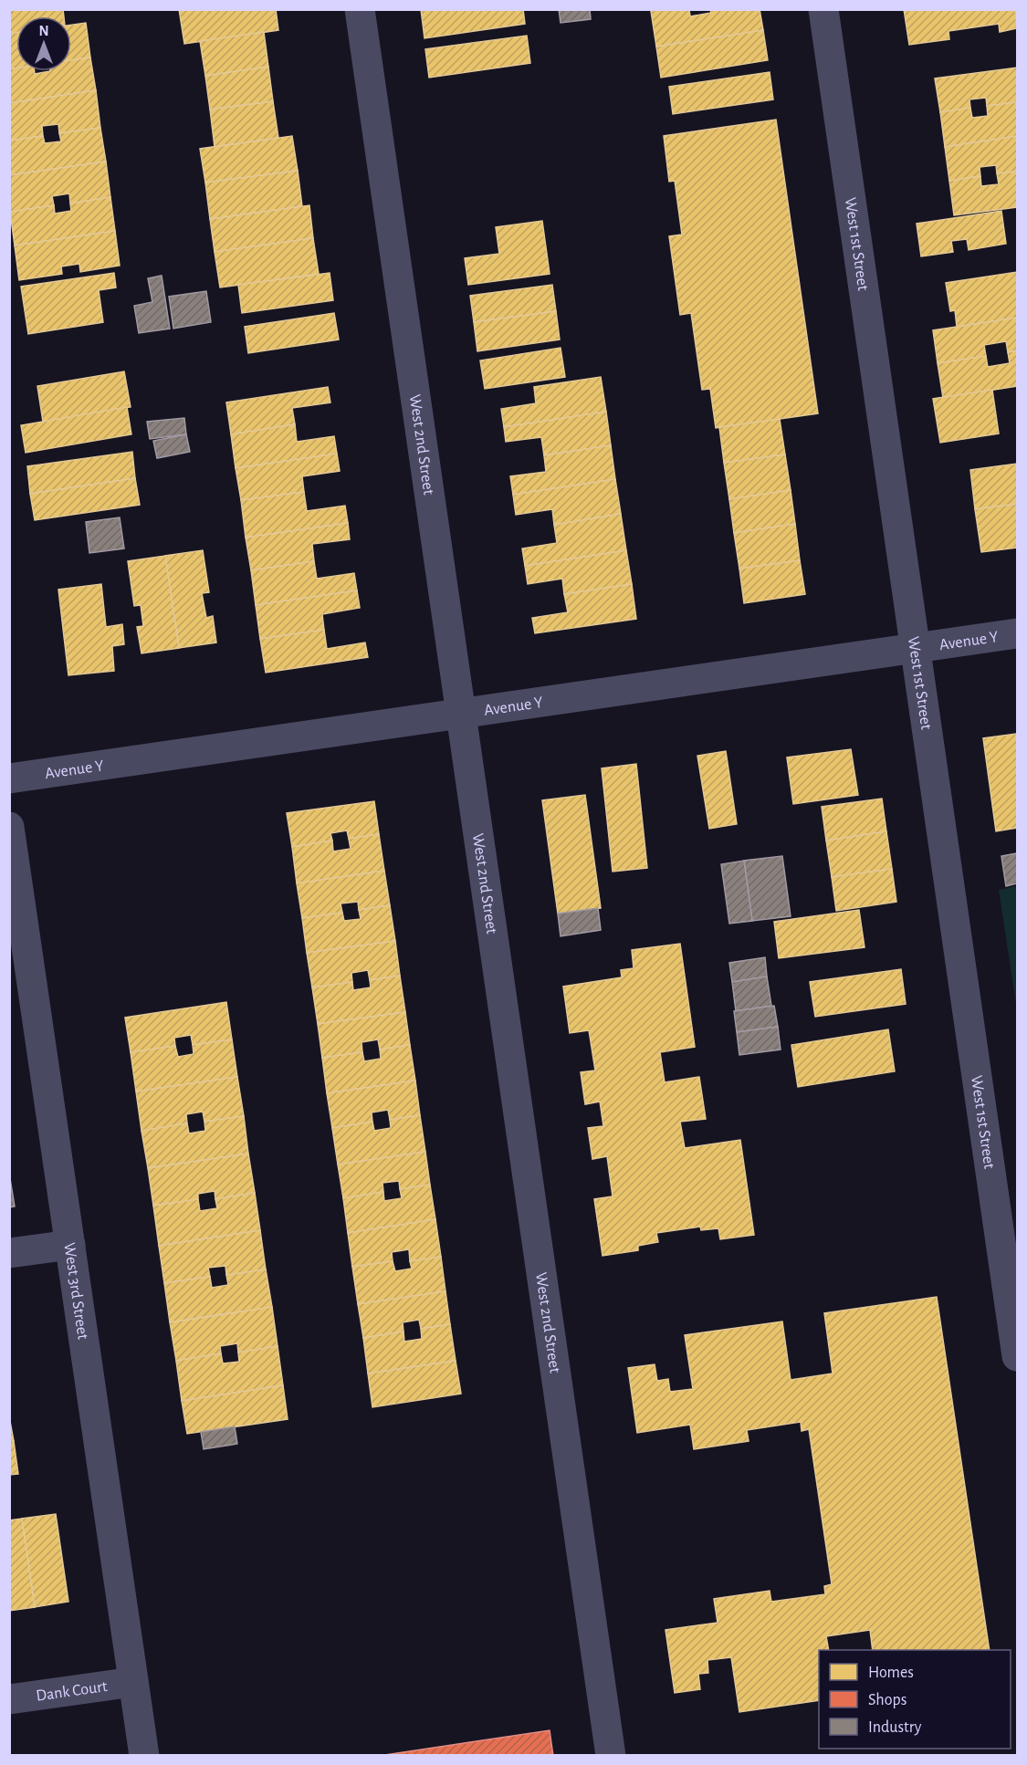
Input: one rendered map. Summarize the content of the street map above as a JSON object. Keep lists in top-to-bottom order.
{
  "streets": {
    "street": [
      "West 1st Street",
      "West 2nd Street",
      "Avenue Y",
      "West 3rd Street",
      "Dank Court"
    ]
  },
  "crossings": [
    ["West 1st Street", "Avenue Y"],
    ["West 2nd Street", "Avenue Y"],
    ["West 3rd Street", "Dank Court"]
  ],
  "legend": ["Homes", "Shops", "Industry"],
  "north": "top"
}
